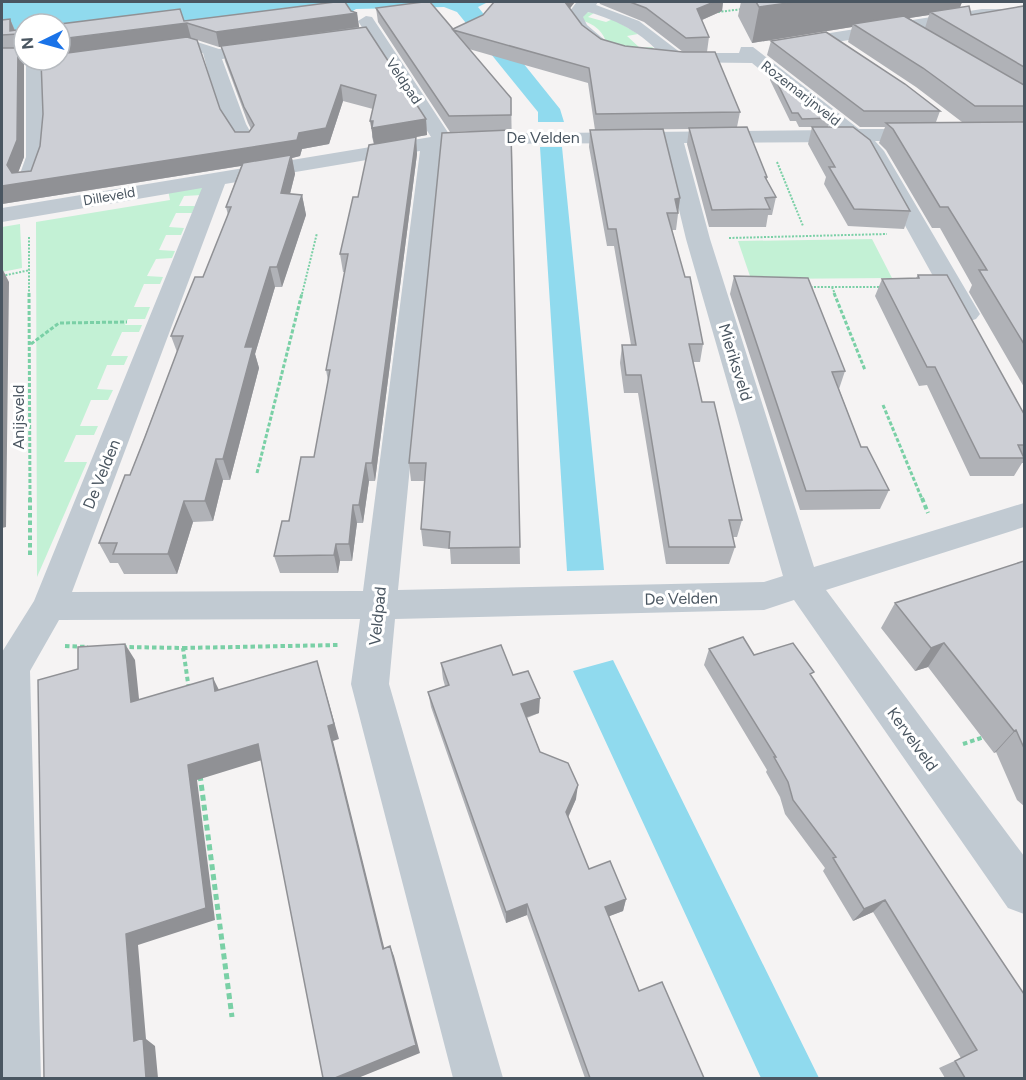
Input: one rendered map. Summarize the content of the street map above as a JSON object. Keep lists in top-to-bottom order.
{
  "streets": {
    "street": [
      "Veldpad",
      "Rozemarijnveld",
      "De Velden",
      "Dilleveld",
      "Mieriksveld",
      "Kervelveld"
    ],
    "path": ["Anijsveld"]
  },
  "crossings": [
    ["Veldpad", "De Velden"],
    ["Rozemarijnveld", "De Velden"],
    ["De Velden", "Dilleveld"],
    ["De Velden", "Mieriksveld"],
    ["De Velden", "Anijsveld"],
    ["De Velden", "Kervelveld"],
    ["Dilleveld", "Anijsveld"],
    ["Mieriksveld", "Kervelveld"]
  ],
  "north": "left"
}
